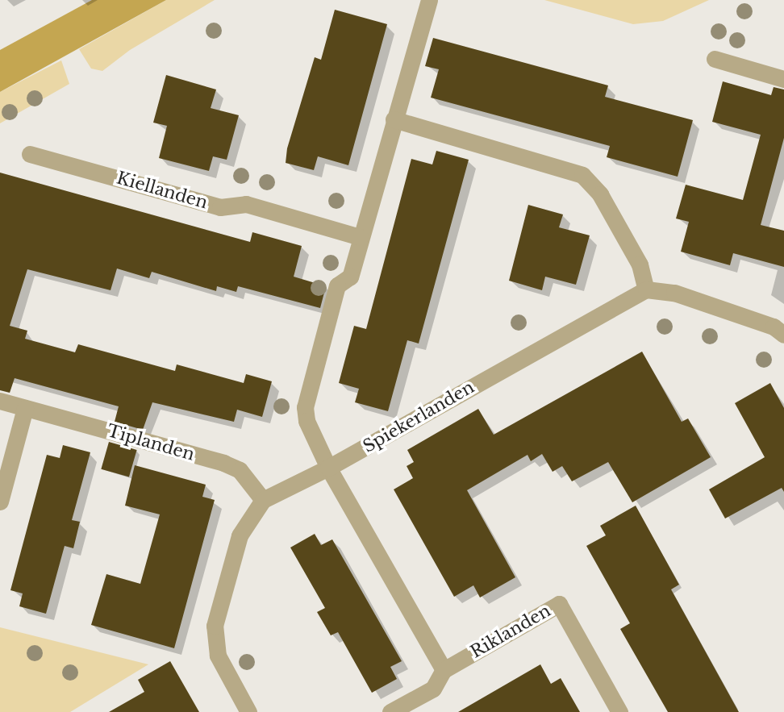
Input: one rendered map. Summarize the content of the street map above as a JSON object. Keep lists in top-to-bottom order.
{
  "streets": {
    "street": [
      "Kiellanden",
      "Spiekerlanden",
      "Tiplanden",
      "Riklanden"
    ]
  },
  "crossings": [
    ["Spiekerlanden", "Tiplanden"]
  ]
}
